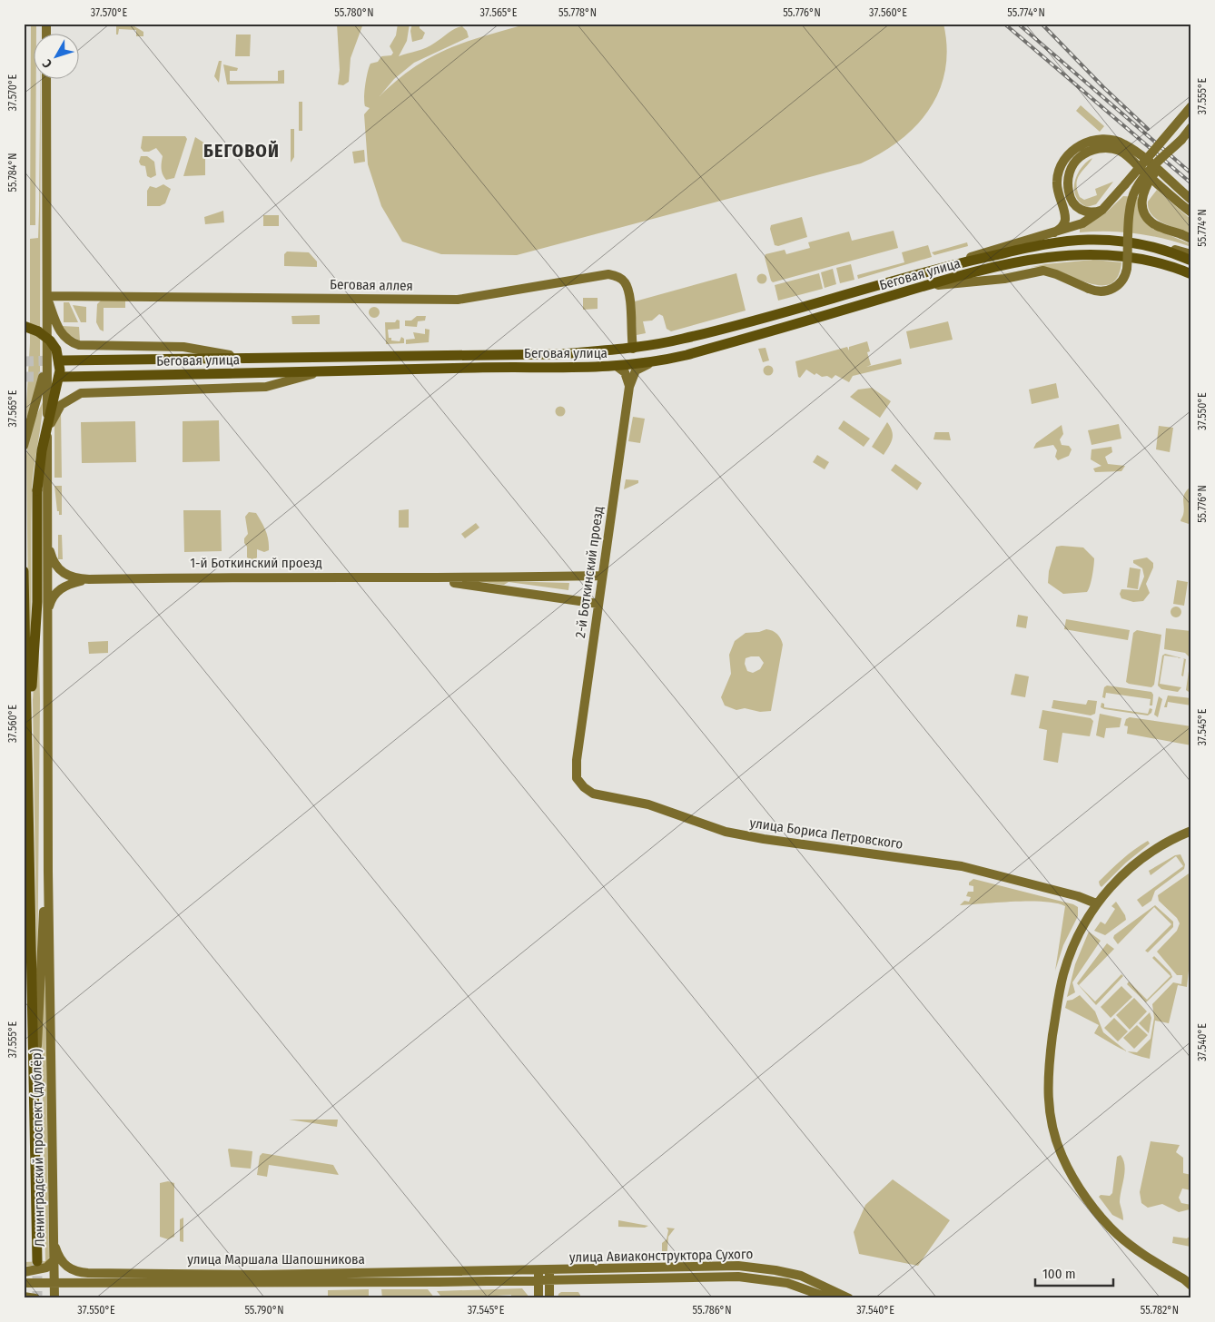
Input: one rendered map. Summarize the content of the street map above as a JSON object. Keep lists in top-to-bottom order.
{
  "streets": {
    "main road": ["Беговая улица"],
    "street": [
      "Беговая аллея",
      "1-й Боткинский проезд",
      "2-й Боткинский проезд",
      "улица Бориса Петровского",
      "Ленинградский проспект (дублёр)",
      "улица Авиаконструктора Сухого",
      "улица Маршала Шапошникова"
    ]
  },
  "crossings": [
    ["Беговая улица", "Беговая аллея"],
    ["Беговая улица", "2-й Боткинский проезд"],
    ["Беговая улица", "Ленинградский проспект (дублёр)"],
    ["Беговая аллея", "Ленинградский проспект (дублёр)"],
    ["1-й Боткинский проезд", "2-й Боткинский проезд"],
    ["1-й Боткинский проезд", "Ленинградский проспект (дублёр)"],
    ["2-й Боткинский проезд", "улица Бориса Петровского"],
    ["Ленинградский проспект (дублёр)", "улица Маршала Шапошникова"],
    ["улица Авиаконструктора Сухого", "улица Маршала Шапошникова"]
  ],
  "districts": ["БЕГОВОЙ"],
  "scale_bar": "100 m",
  "north": "bottom left",
  "coordinates": [
    "37.570°E",
    "55.780°N",
    "37.565°E",
    "55.778°N",
    "55.776°N",
    "37.560°E",
    "55.774°N",
    "37.555°E",
    "55.784°N",
    "37.550°E",
    "37.545°E",
    "37.540°E",
    "55.790°N",
    "55.786°N",
    "55.782°N"
  ]
}
